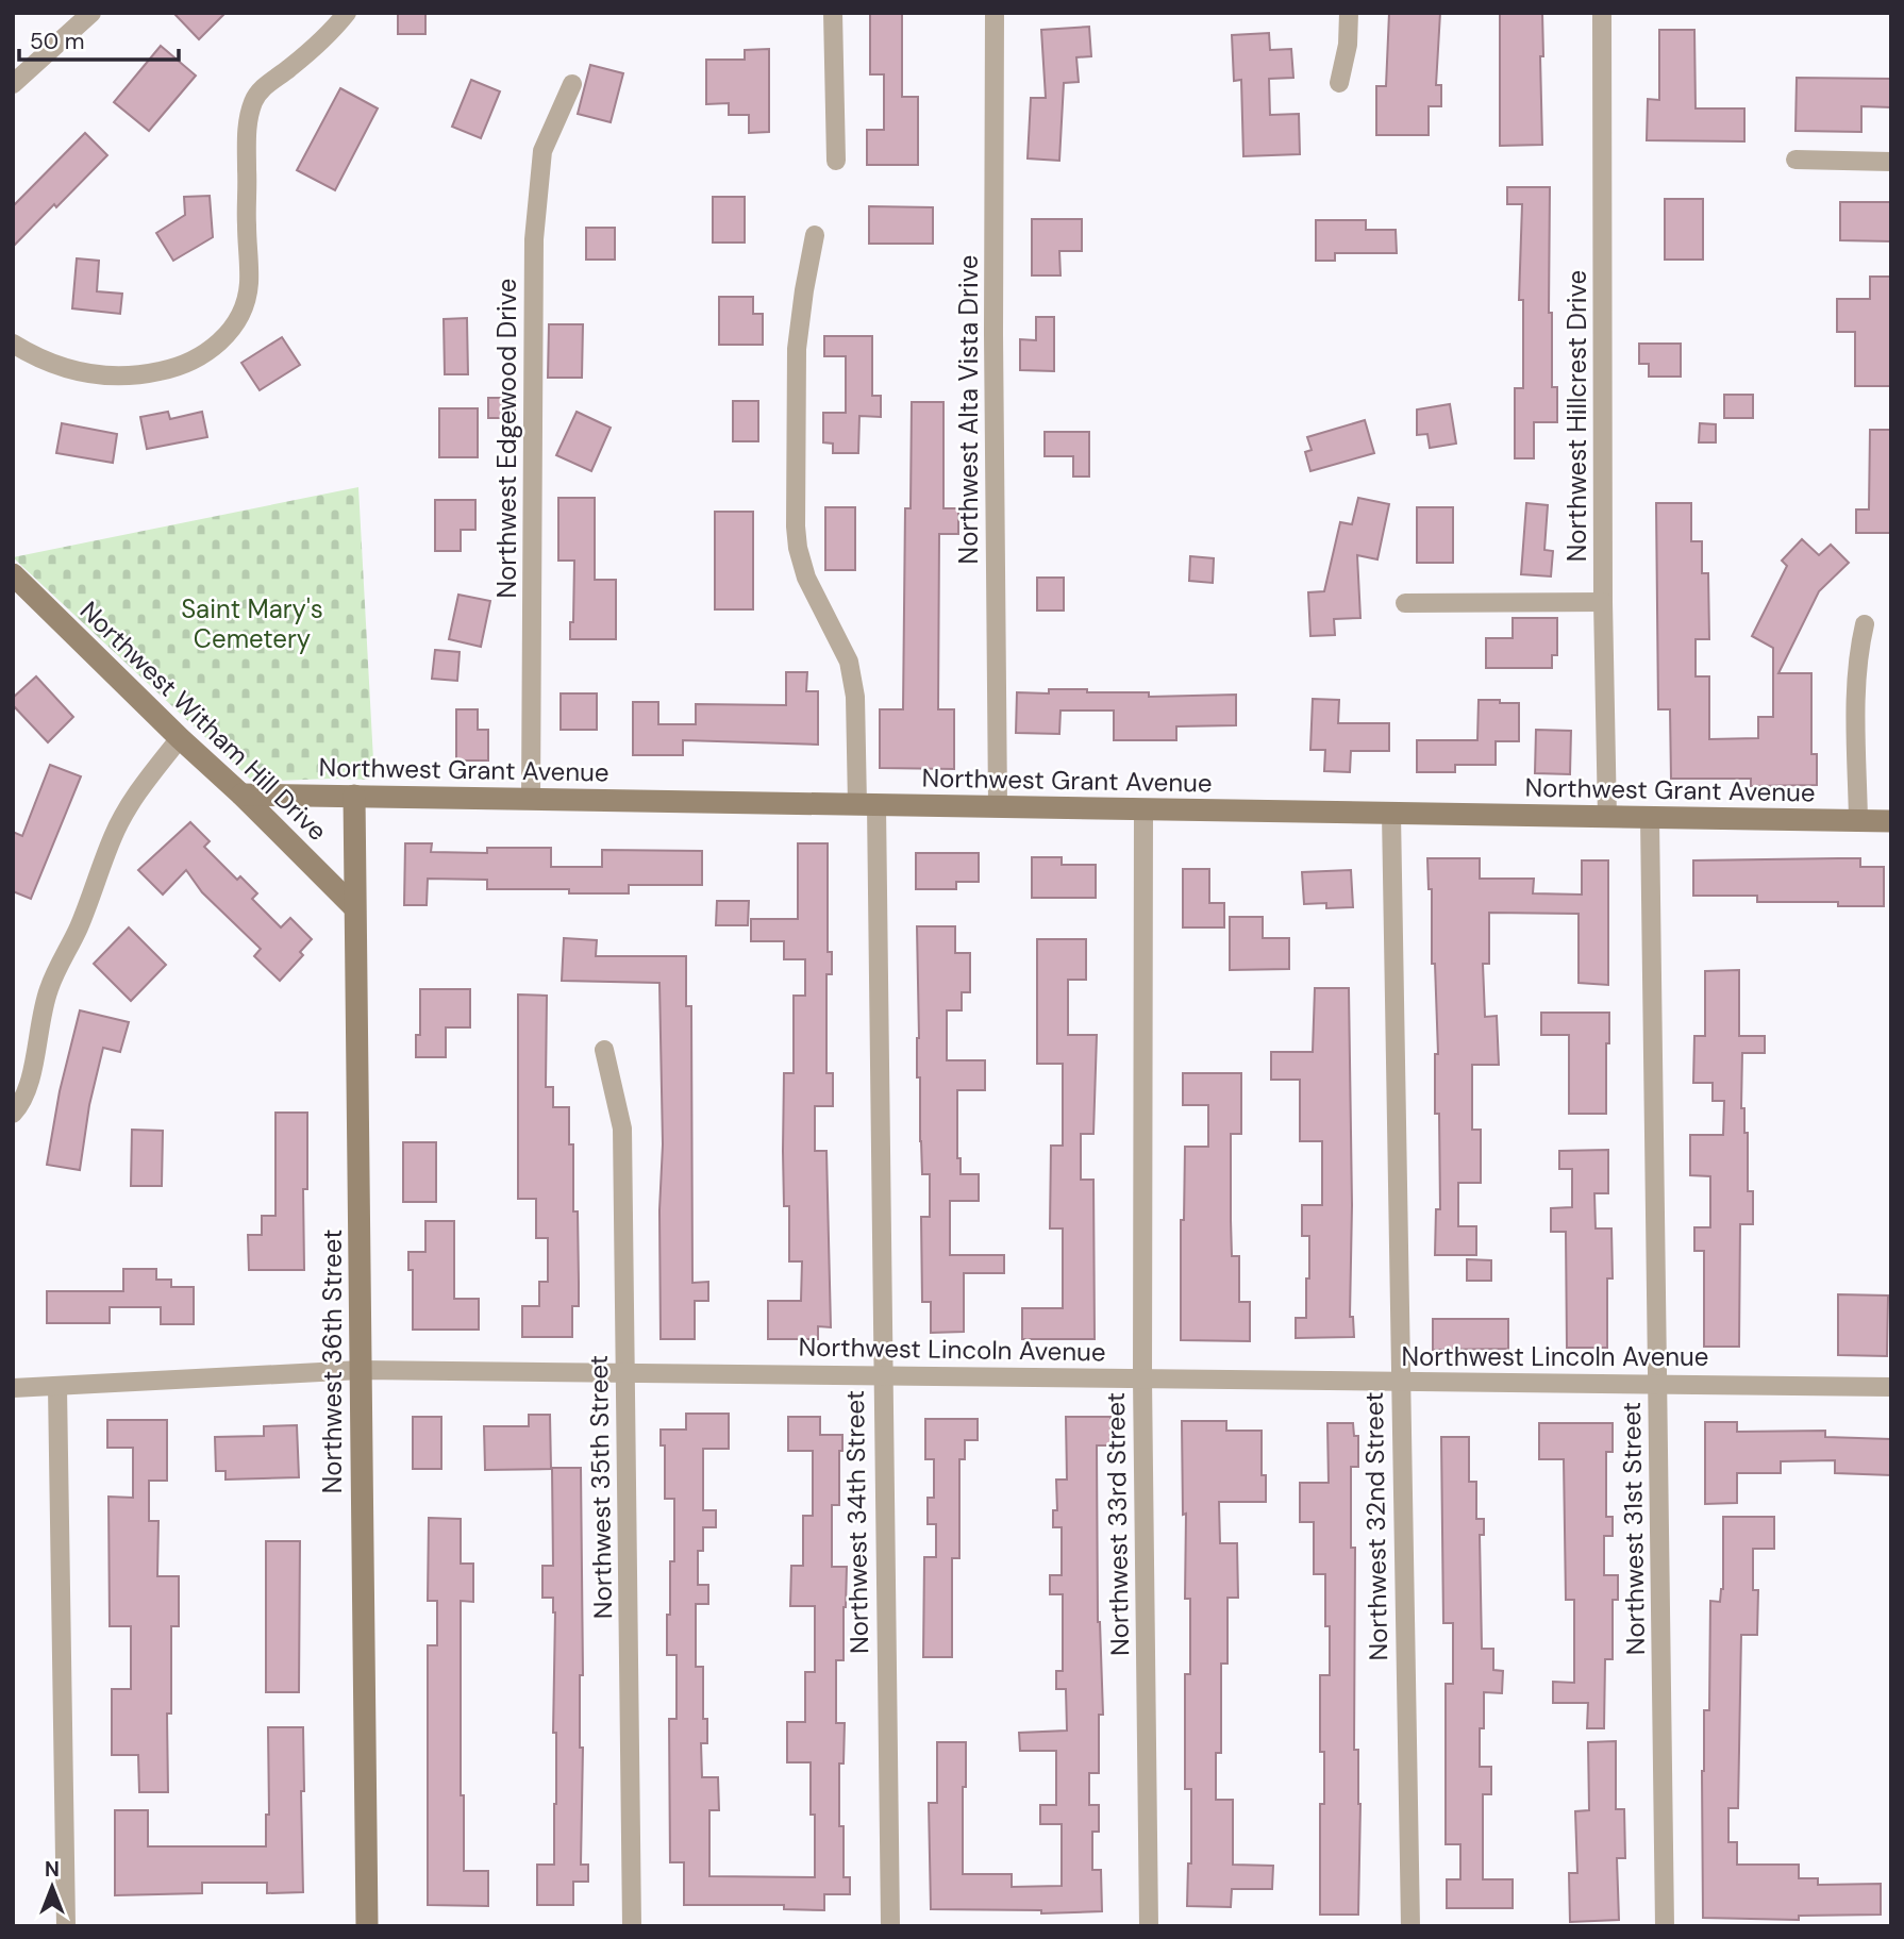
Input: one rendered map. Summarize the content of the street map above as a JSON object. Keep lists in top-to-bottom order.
{
  "streets": {
    "street": [
      "Northwest Alta Vista Drive",
      "Northwest Hillcrest Drive",
      "Northwest Edgewood Drive",
      "Northwest Witham Hill Drive",
      "Northwest Grant Avenue",
      "Northwest Lincoln Avenue",
      "Northwest 36th Street",
      "Northwest 35th Street",
      "Northwest 34th Street",
      "Northwest 33rd Street",
      "Northwest 32nd Street",
      "Northwest 31st Street"
    ]
  },
  "crossings": [
    ["Northwest Alta Vista Drive", "Northwest Grant Avenue"],
    ["Northwest Hillcrest Drive", "Northwest Grant Avenue"],
    ["Northwest Edgewood Drive", "Northwest Grant Avenue"],
    ["Northwest Witham Hill Drive", "Northwest Grant Avenue"],
    ["Northwest Witham Hill Drive", "Northwest 36th Street"],
    ["Northwest Grant Avenue", "Northwest 36th Street"],
    ["Northwest Grant Avenue", "Northwest 34th Street"],
    ["Northwest Grant Avenue", "Northwest 33rd Street"],
    ["Northwest Grant Avenue", "Northwest 32nd Street"],
    ["Northwest Grant Avenue", "Northwest 31st Street"],
    ["Northwest Lincoln Avenue", "Northwest 36th Street"],
    ["Northwest Lincoln Avenue", "Northwest 35th Street"],
    ["Northwest Lincoln Avenue", "Northwest 34th Street"],
    ["Northwest Lincoln Avenue", "Northwest 33rd Street"],
    ["Northwest Lincoln Avenue", "Northwest 32nd Street"],
    ["Northwest Lincoln Avenue", "Northwest 31st Street"]
  ],
  "parks": ["Saint Mary's Cemetery"],
  "scale_bar": "50 m",
  "north": "top"
}
